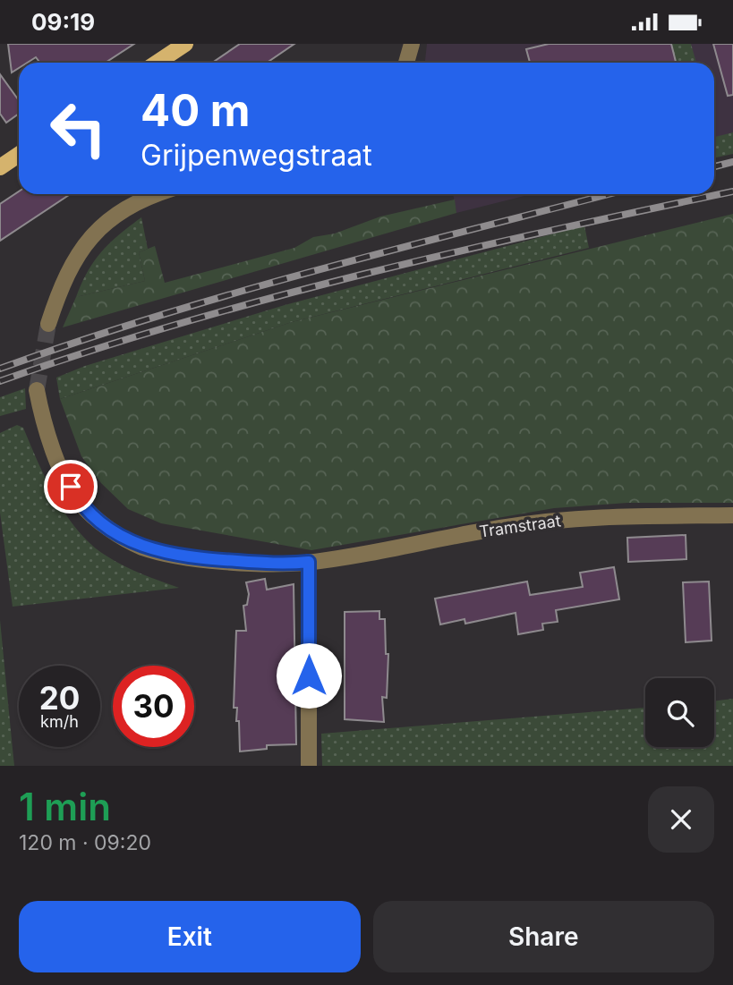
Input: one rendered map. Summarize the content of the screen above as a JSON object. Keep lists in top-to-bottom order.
{
  "streets": {
    "street": ["Tramstraat"]
  },
  "page": {
    "status": "09:19",
    "turn": ["40 m", "Grijpenwegstraat"],
    "speed": "20 km/h",
    "limit": "30",
    "heading": ["1 min", "120 m · 09:20"],
    "buttons": ["Exit", "Share"]
  }
}
